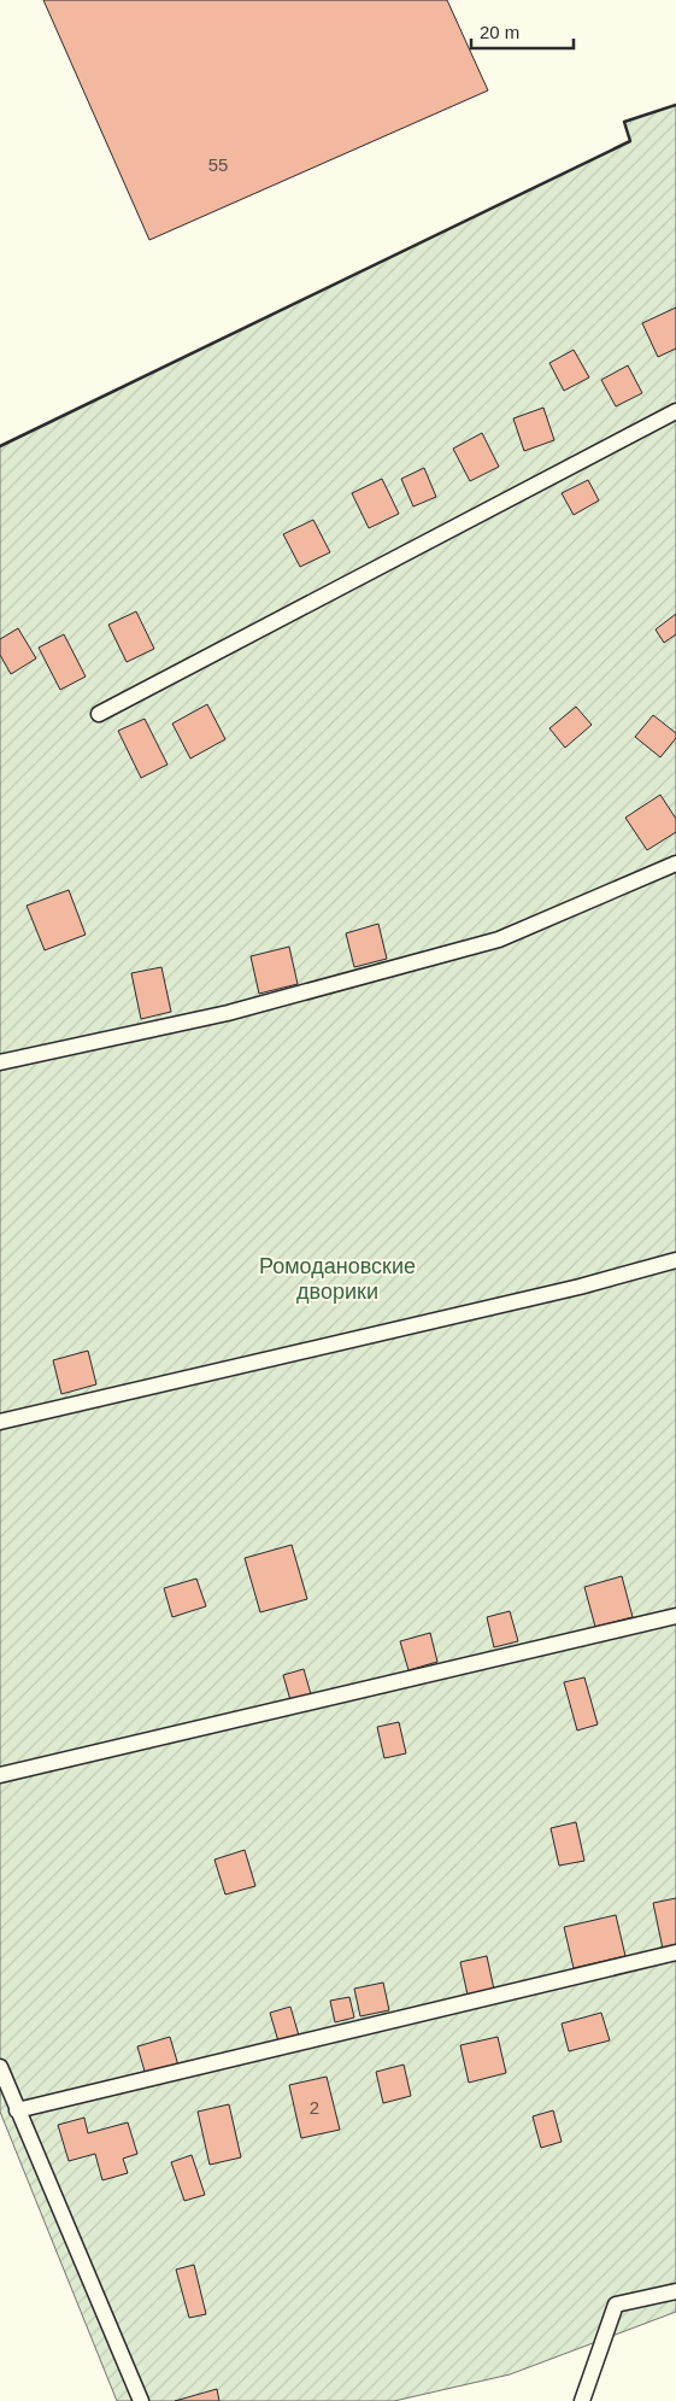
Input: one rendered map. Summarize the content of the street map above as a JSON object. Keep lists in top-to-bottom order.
{
  "parks": ["Ромодановские дворики"],
  "house_numbers": ["55", "2"],
  "scale_bar": "20 m"
}
